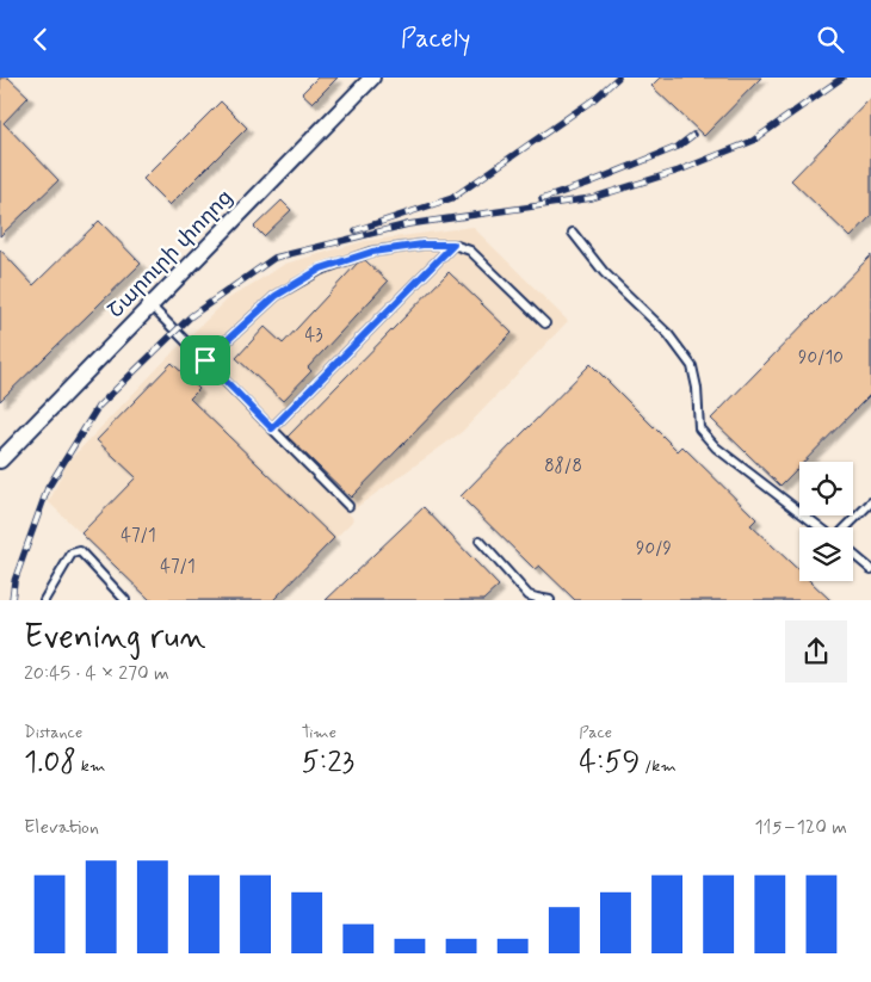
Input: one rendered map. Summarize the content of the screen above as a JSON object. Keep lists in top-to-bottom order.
{
  "streets": {
    "street": ["Շարուրի փողոց"]
  },
  "house_numbers": [
    "43",
    "90/10",
    "88/8",
    "47/1",
    "90/9",
    "47/1"
  ],
  "page": {
    "header": "Pacely",
    "heading": ["Evening run", "20:45 · 4 × 270 m"],
    "stats": [
      ["Distance", "1.08 km"],
      ["Time", "5:23"],
      ["Pace", "4:59 /km"]
    ],
    "chart": ["Elevation", "115–120 m"]
  }
}
